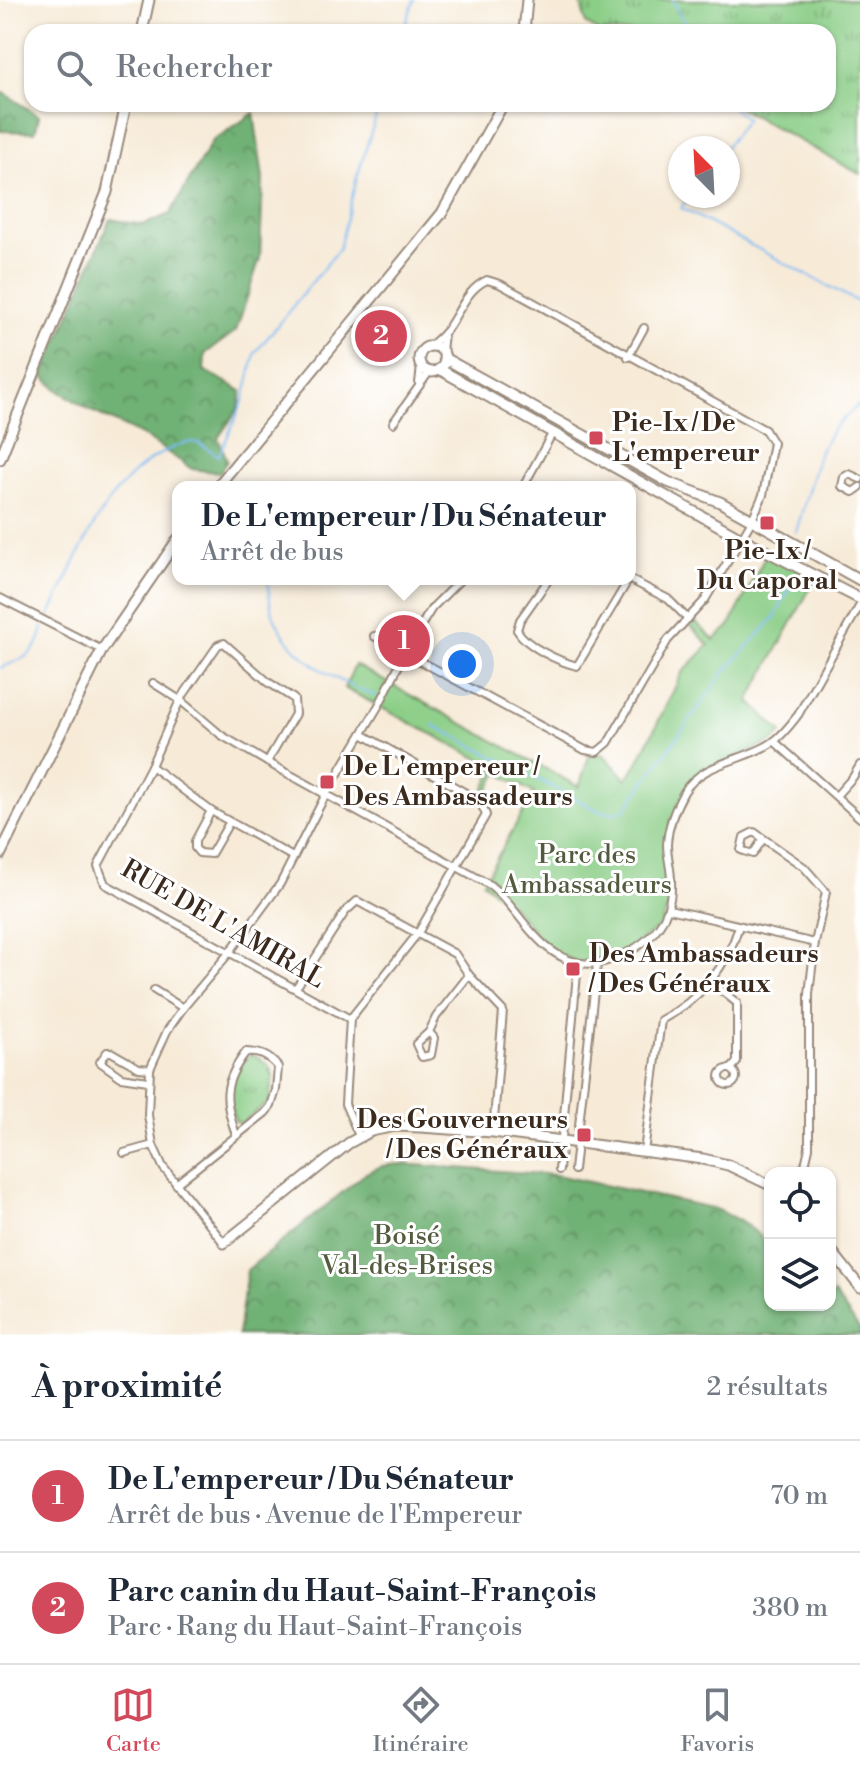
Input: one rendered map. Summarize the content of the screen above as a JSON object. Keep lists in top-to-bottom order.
{
  "streets": {
    "street": ["RUE DE L'AMIRAL"]
  },
  "parks": ["Parc des Ambassadeurs", "Boisé Val-des-Brises"],
  "places": {
    "transit": [
      "Pie-Ix / De L'empereur",
      "Pie-Ix / Du Caporal",
      "De L'empereur / Des Ambassadeurs",
      "Des Ambassadeurs / Des Généraux",
      "Des Gouverneurs / Des Généraux"
    ]
  },
  "north": "top left",
  "page": {
    "search": "Rechercher",
    "pins": ["2", "1"],
    "popup": ["De L'empereur / Du Sénateur", "Arrêt de bus"],
    "heading": ["À proximité", "2 résultats"],
    "list": [
      {
        "mark": "1",
        "name": "De L'empereur / Du Sénateur",
        "note": "Arrêt de bus · Avenue de l'Empereur",
        "value": "70 m"
      },
      {
        "mark": "2",
        "name": "Parc canin du Haut-Saint-François",
        "note": "Parc · Rang du Haut-Saint-François",
        "value": "380 m"
      }
    ],
    "nav": ["Carte", "Itinéraire", "Favoris"]
  }
}
